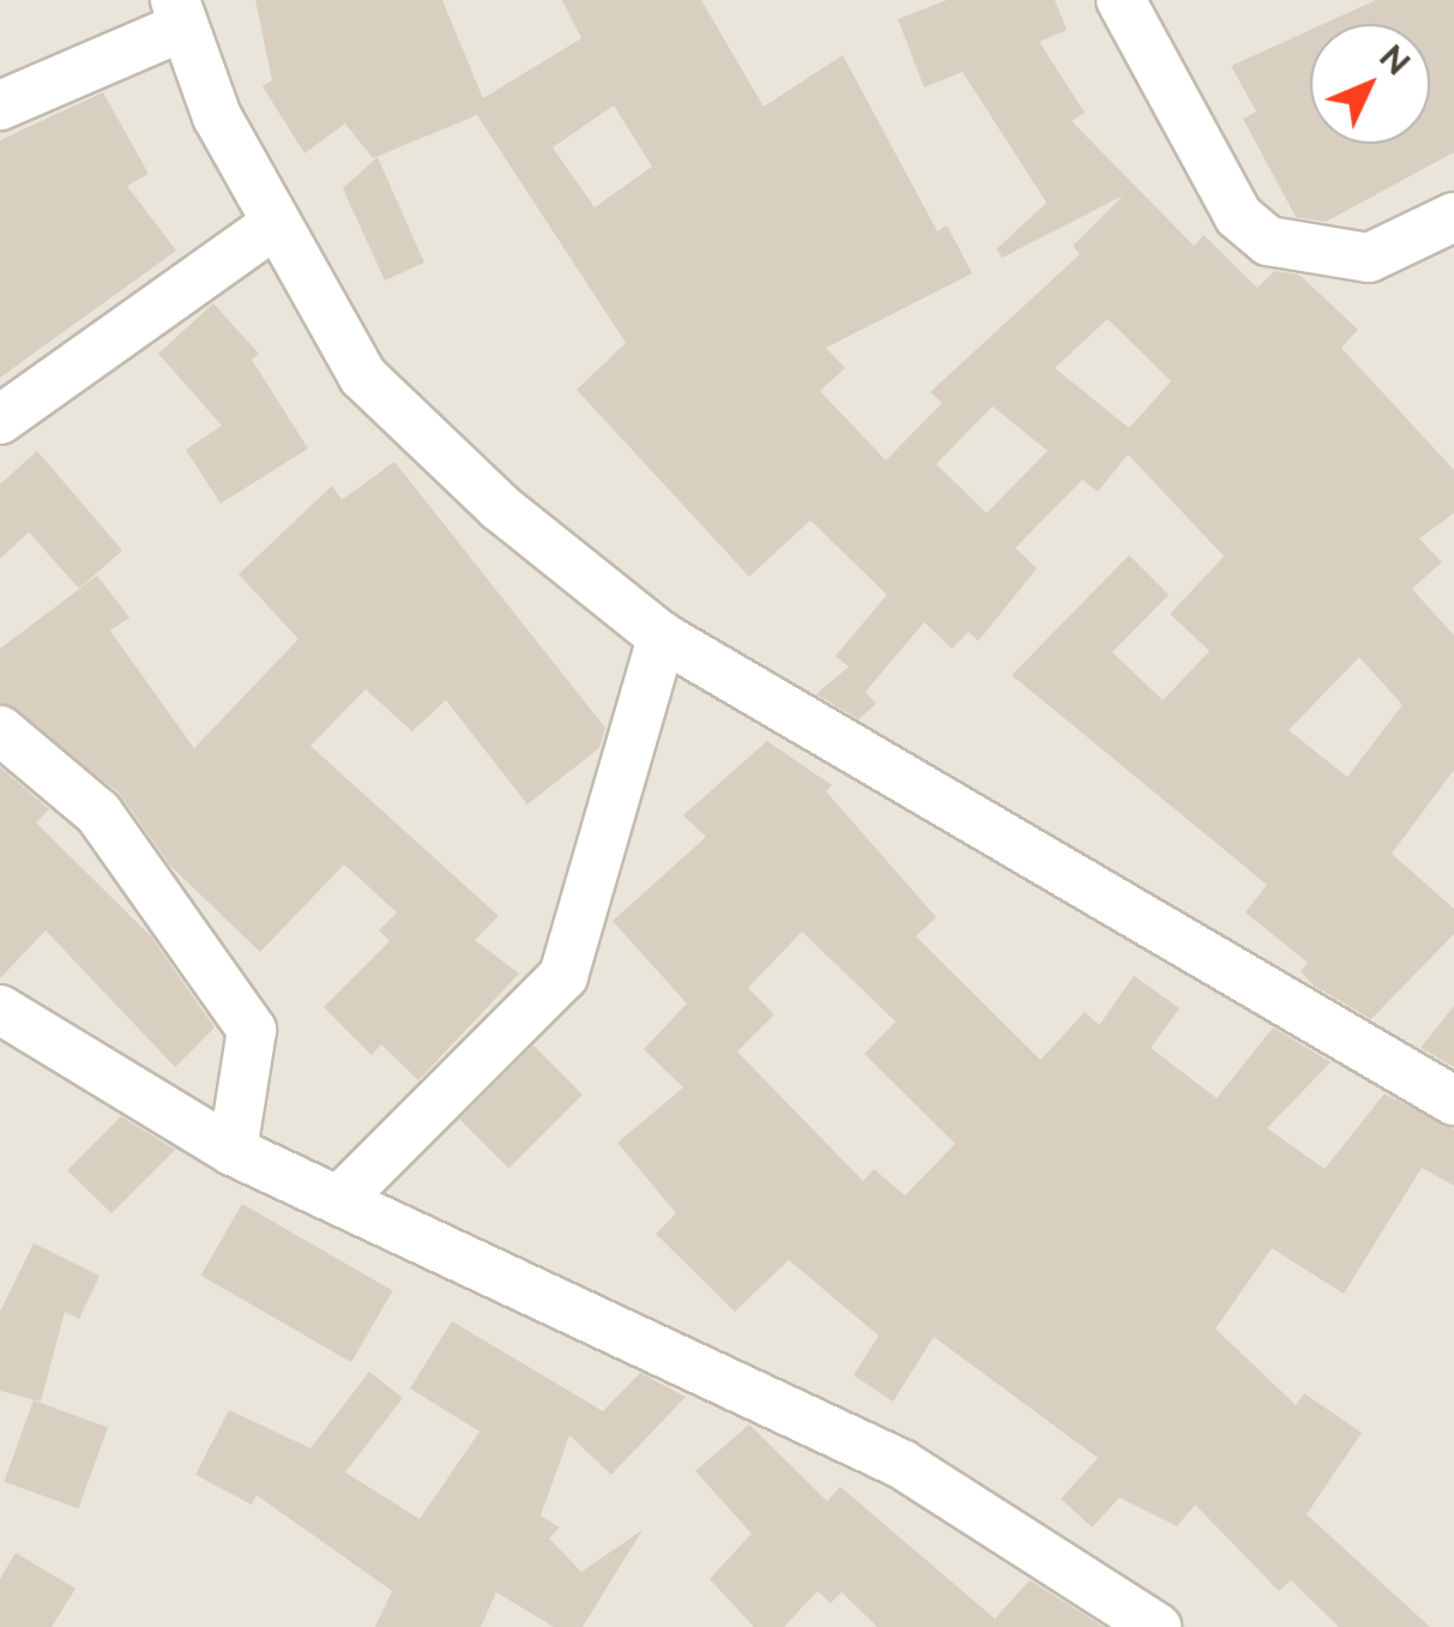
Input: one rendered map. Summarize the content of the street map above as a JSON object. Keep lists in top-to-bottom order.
{
  "north": "top right"
}
